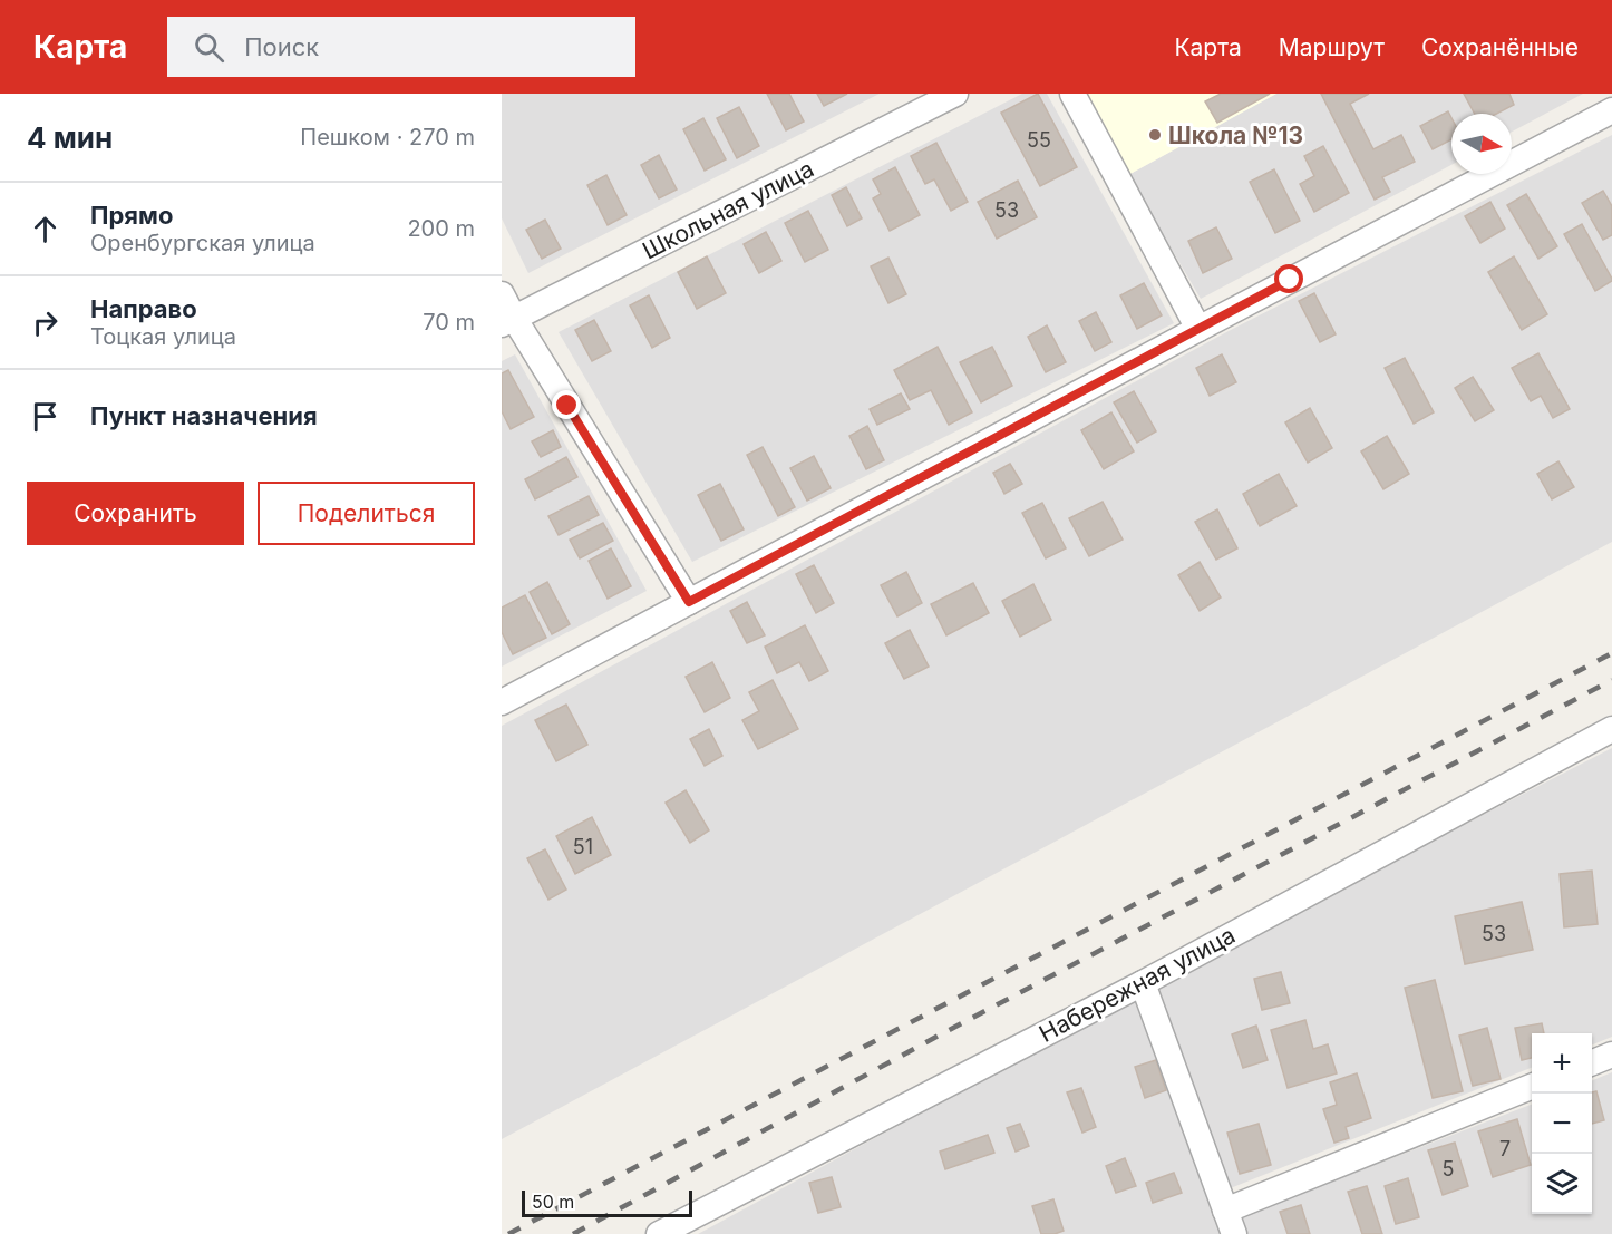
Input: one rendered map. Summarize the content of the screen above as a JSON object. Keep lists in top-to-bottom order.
{
  "streets": {
    "street": ["Школьная улица", "Набережная улица"]
  },
  "places": ["Школа №13"],
  "house_numbers": [
    "55",
    "53",
    "51",
    "53",
    "7",
    "5"
  ],
  "scale_bar": "50 m",
  "north": "right",
  "page": {
    "header": "Карта",
    "search": "Поиск",
    "nav": ["Карта", "Маршрут", "Сохранённые"],
    "heading": ["4 мин", "Пешком · 270 m"],
    "list": [
      ["Прямо", "Оренбургская улица", "200 m"],
      ["Направо", "Тоцкая улица", "70 m"],
      "Пункт назначения"
    ],
    "buttons": ["Сохранить", "Поделиться"],
    "map_buttons": ["+", "−"],
    "scale": "50 m"
  }
}
